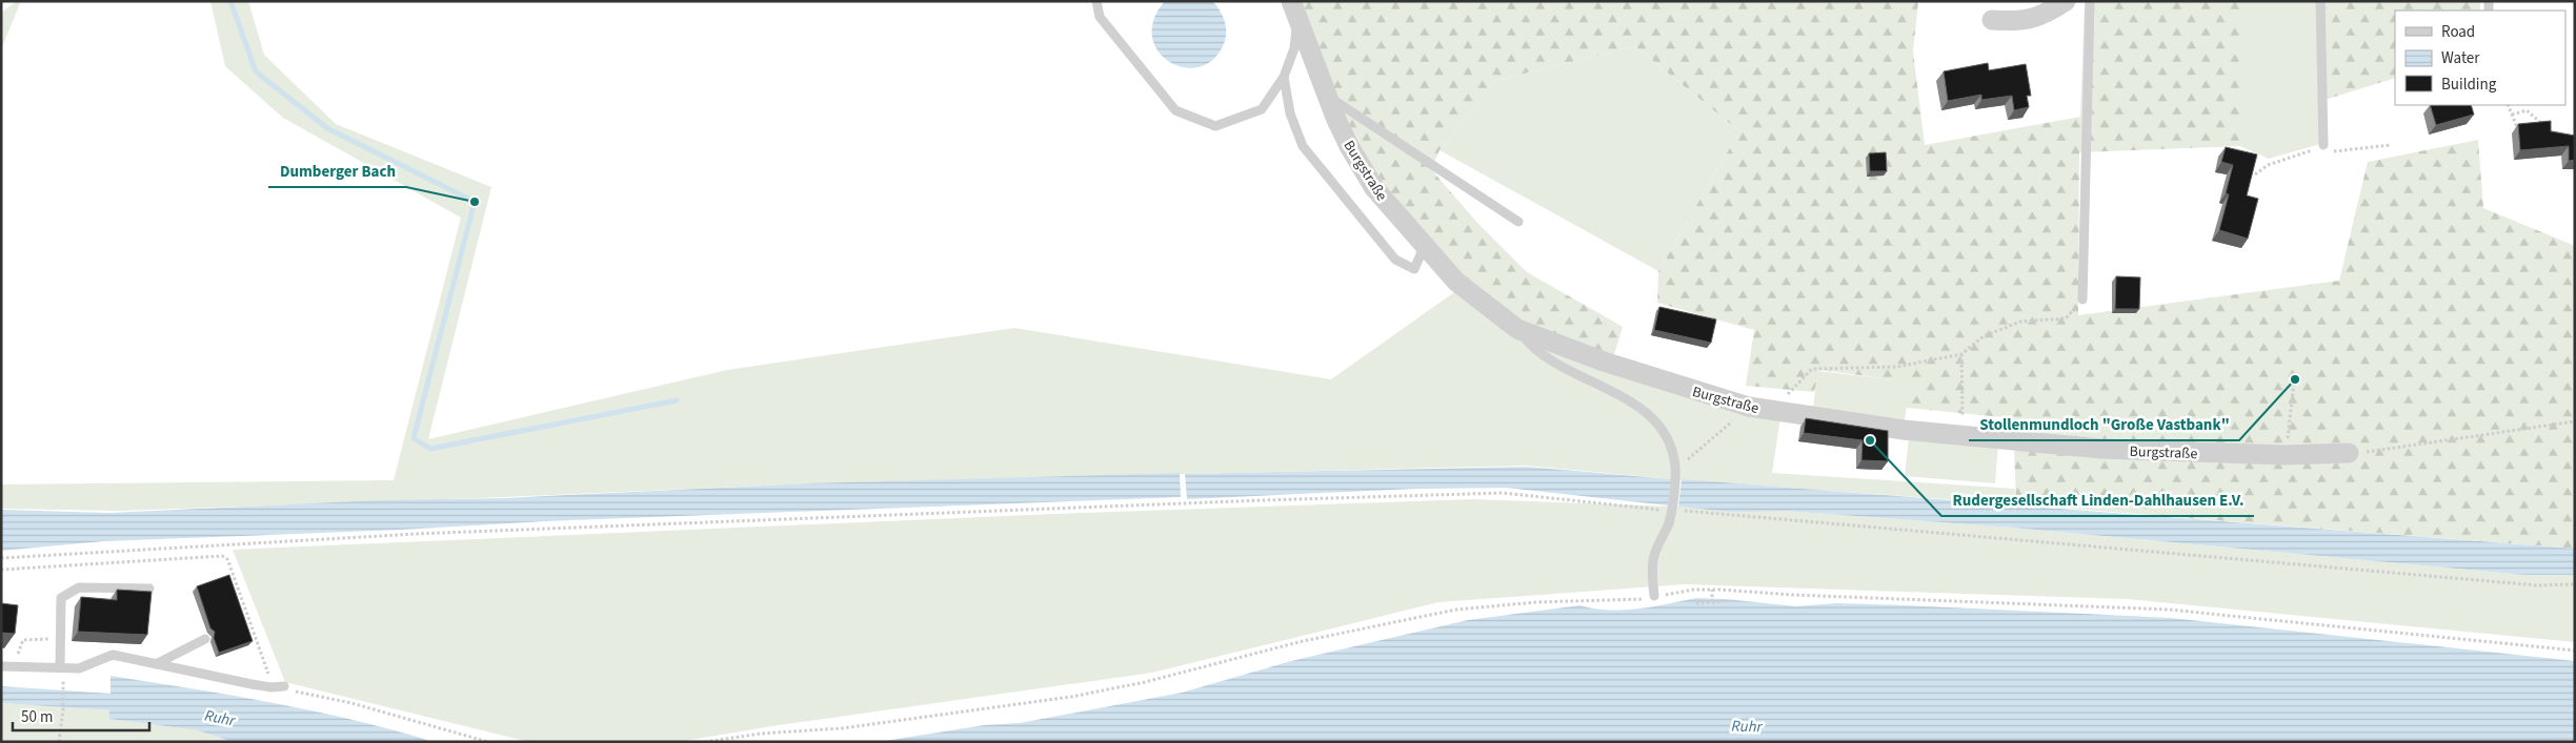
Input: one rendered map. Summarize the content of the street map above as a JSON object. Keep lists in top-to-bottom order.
{
  "streets": {
    "street": ["Burgstraße"]
  },
  "water": ["Ruhr"],
  "places": ["Dumberger Bach", "Stollenmundloch \"Große Vastbank\"", "Rudergesellschaft Linden-Dahlhausen E.V."],
  "legend": ["Road", "Water", "Building"],
  "scale_bar": "50 m"
}
